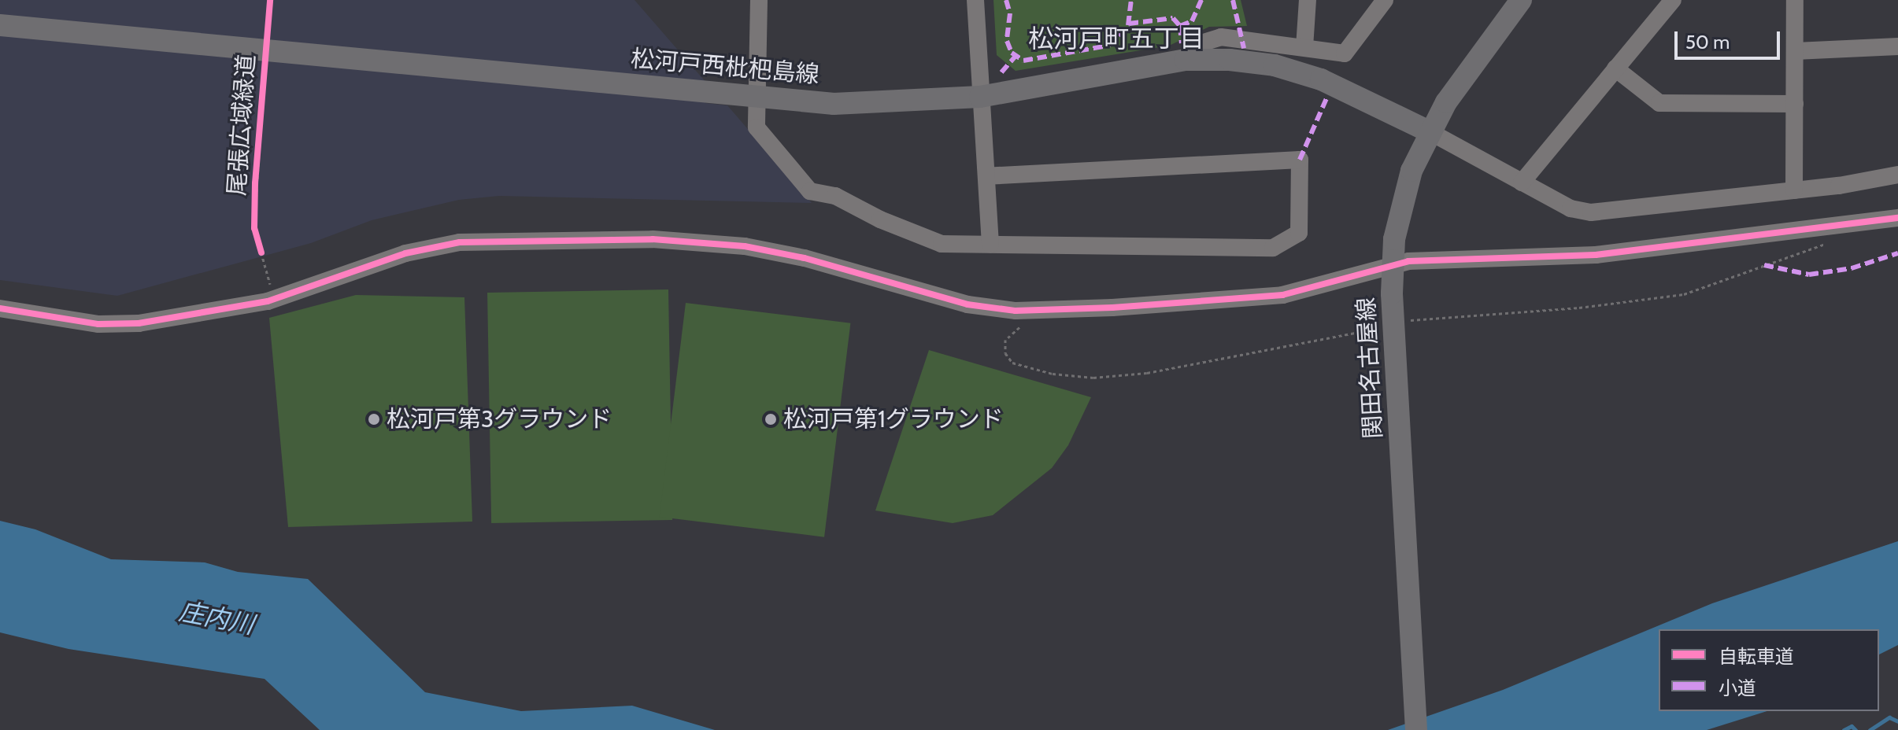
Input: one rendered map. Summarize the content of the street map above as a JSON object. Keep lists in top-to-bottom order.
{
  "streets": {
    "main road": ["松河戸西枇杷島線", "関田名古屋線"],
    "cycle path": ["尾張広域緑道"]
  },
  "crossings": [
    ["松河戸西枇杷島線", "尾張広域緑道"],
    ["松河戸西枇杷島線", "関田名古屋線"]
  ],
  "districts": ["松河戸町五丁目"],
  "water": ["庄内川"],
  "places": ["松河戸第3グラウンド", "松河戸第1グラウンド"],
  "legend": ["自転車道", "小道"],
  "scale_bar": "50 m"
}
